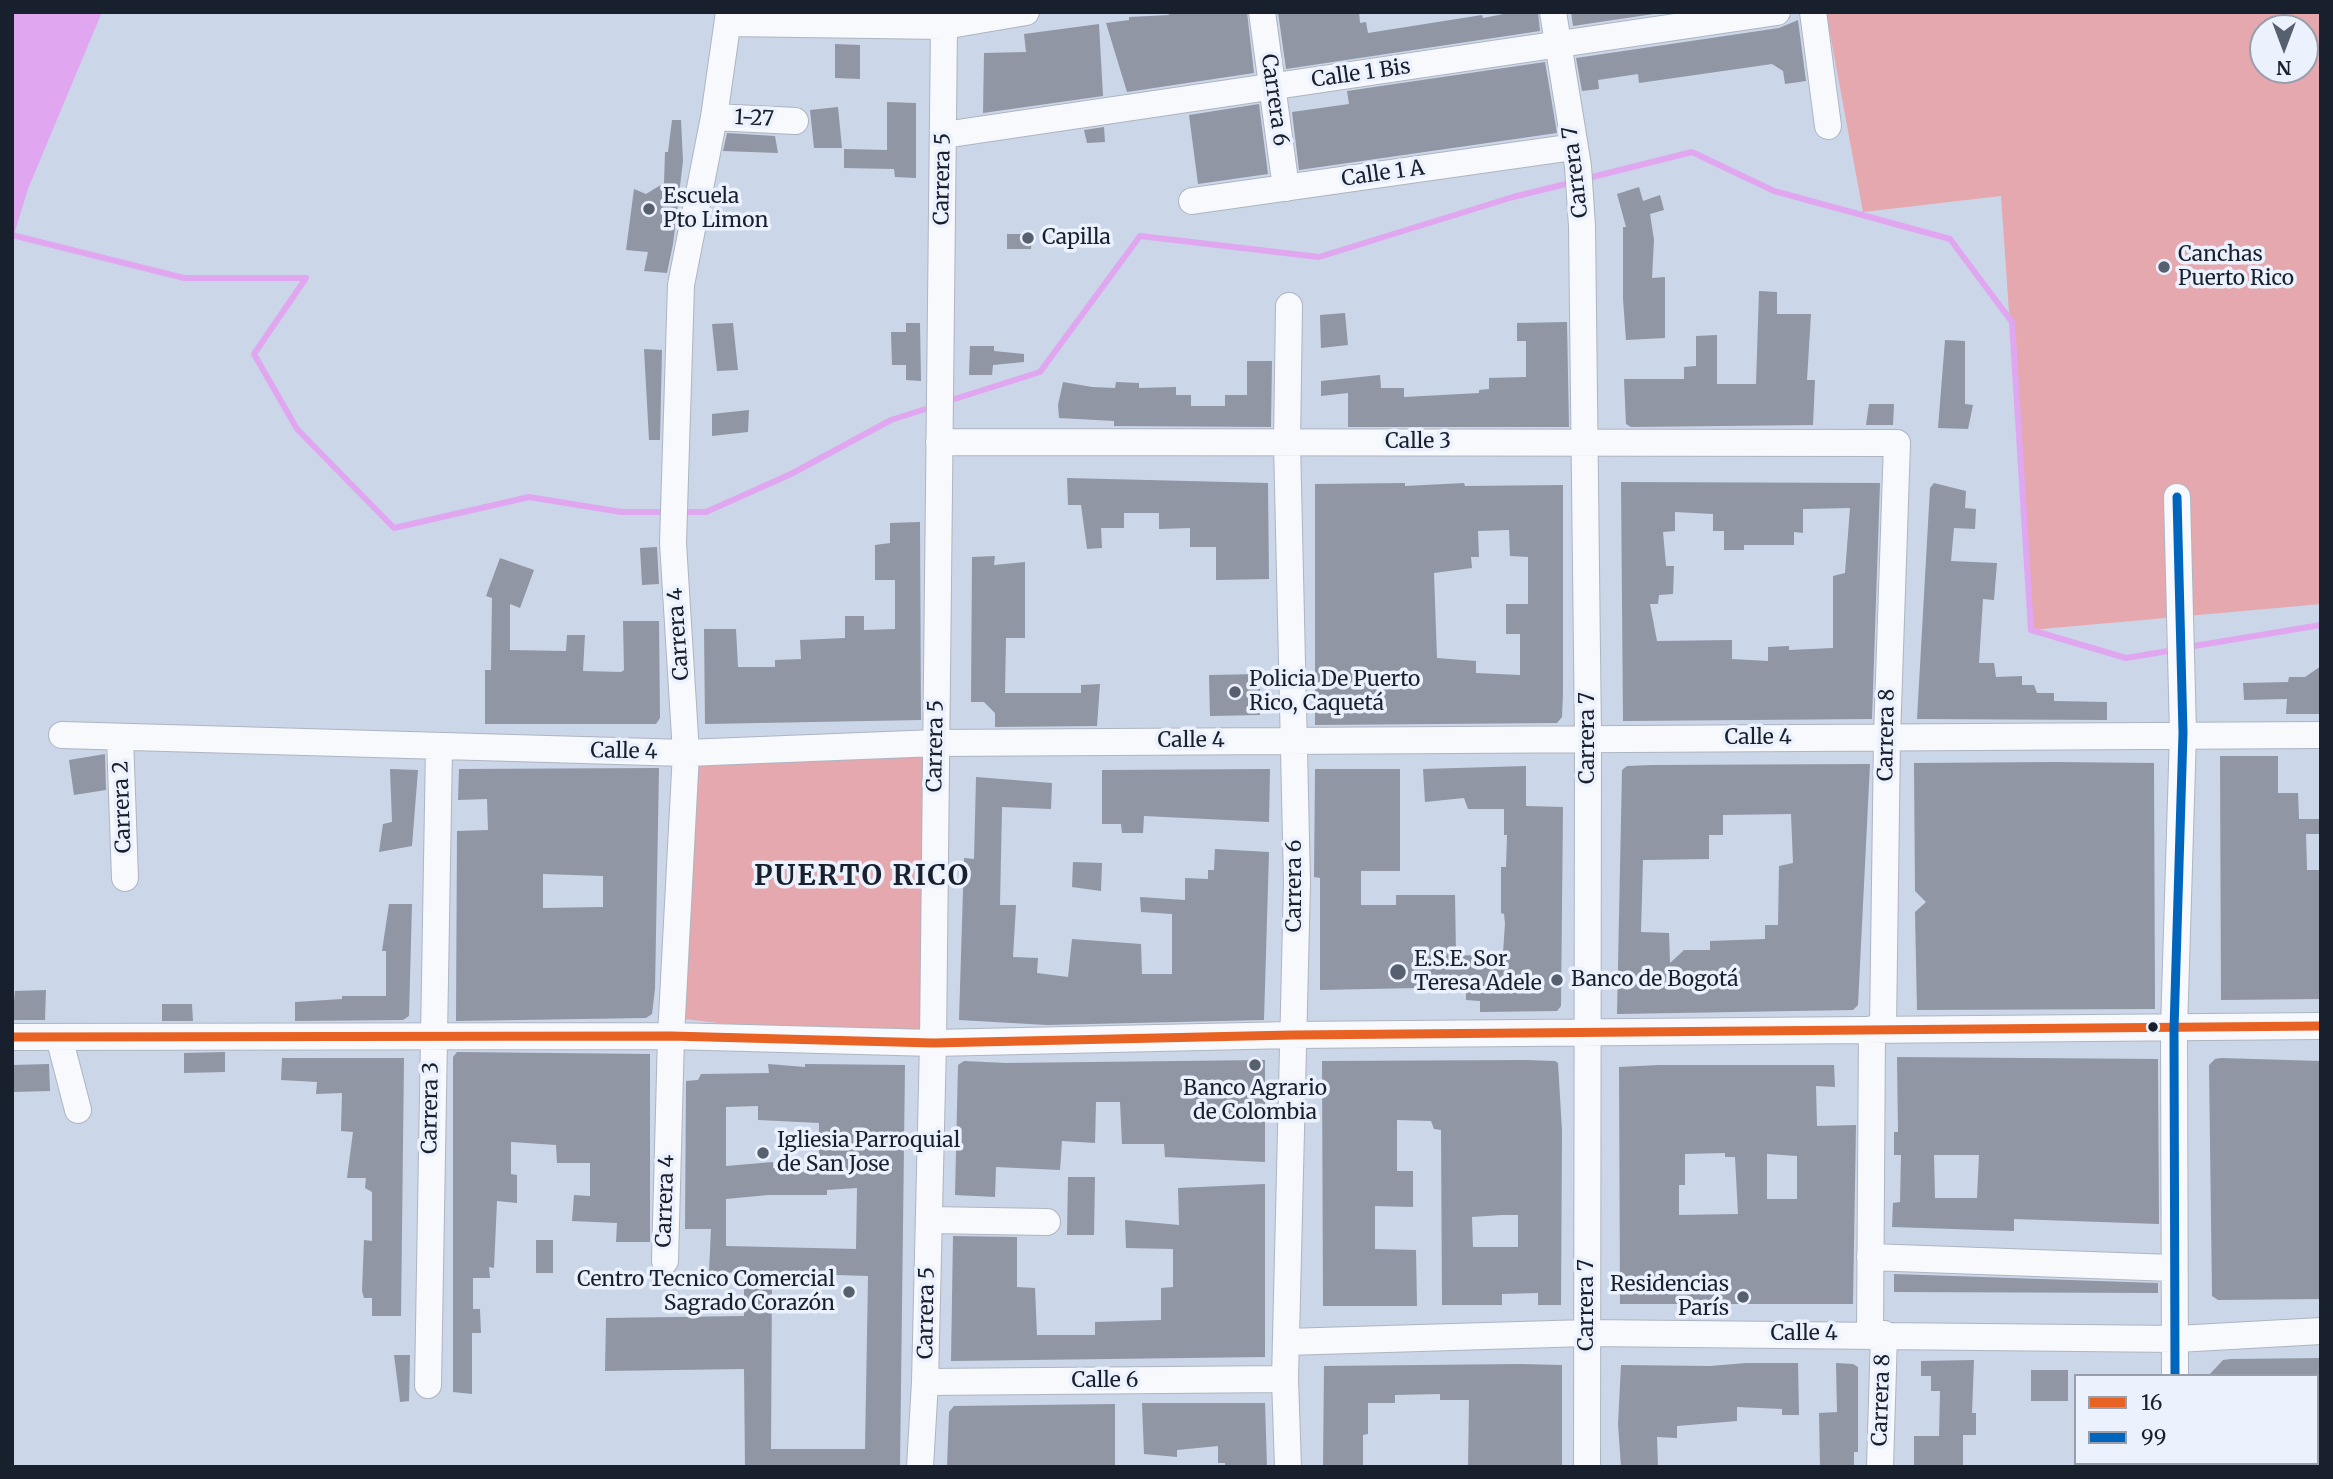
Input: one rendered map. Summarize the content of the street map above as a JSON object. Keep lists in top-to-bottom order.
{
  "streets": {
    "street": [
      "Calle 1 Bis",
      "Carrera 6",
      "1-27",
      "Carrera 7",
      "Calle 1 A",
      "Carrera 5",
      "Calle 3",
      "Carrera 4",
      "Carrera 8",
      "Calle 4",
      "Carrera 2",
      "Carrera 3",
      "Calle 6"
    ]
  },
  "crossings": [
    ["Calle 1 Bis", "Carrera 6"],
    ["Calle 1 Bis", "Carrera 7"],
    ["Calle 1 Bis", "Carrera 5"],
    ["Carrera 6", "Calle 1 A"],
    ["Carrera 6", "Calle 3"],
    ["Carrera 6", "Calle 4"],
    ["Carrera 6", "Calle 6"],
    ["1-27", "Carrera 4"],
    ["Carrera 7", "Calle 1 A"],
    ["Carrera 7", "Calle 3"],
    ["Carrera 7", "Calle 4"],
    ["Carrera 5", "Calle 3"],
    ["Carrera 5", "Calle 4"],
    ["Carrera 5", "Calle 6"],
    ["Calle 3", "Carrera 8"],
    ["Carrera 4", "Calle 4"],
    ["Carrera 8", "Calle 4"],
    ["Calle 4", "Carrera 2"],
    ["Calle 4", "Carrera 3"]
  ],
  "districts": ["PUERTO RICO"],
  "places": [
    "Escuela Pto Limon",
    "Capilla",
    "Canchas Puerto Rico",
    "Policia De Puerto Rico, Caquetá",
    "E.S.E. Sor Teresa Adele",
    "Banco de Bogotá",
    "Banco Agrario de Colombia",
    "Igliesia Parroquial de San Jose",
    "Centro Tecnico Comercial Sagrado Corazón",
    "Residencias París"
  ],
  "lines": ["transit line 99", "transit line 16"],
  "legend": ["16", "99"],
  "north": "bottom"
}
